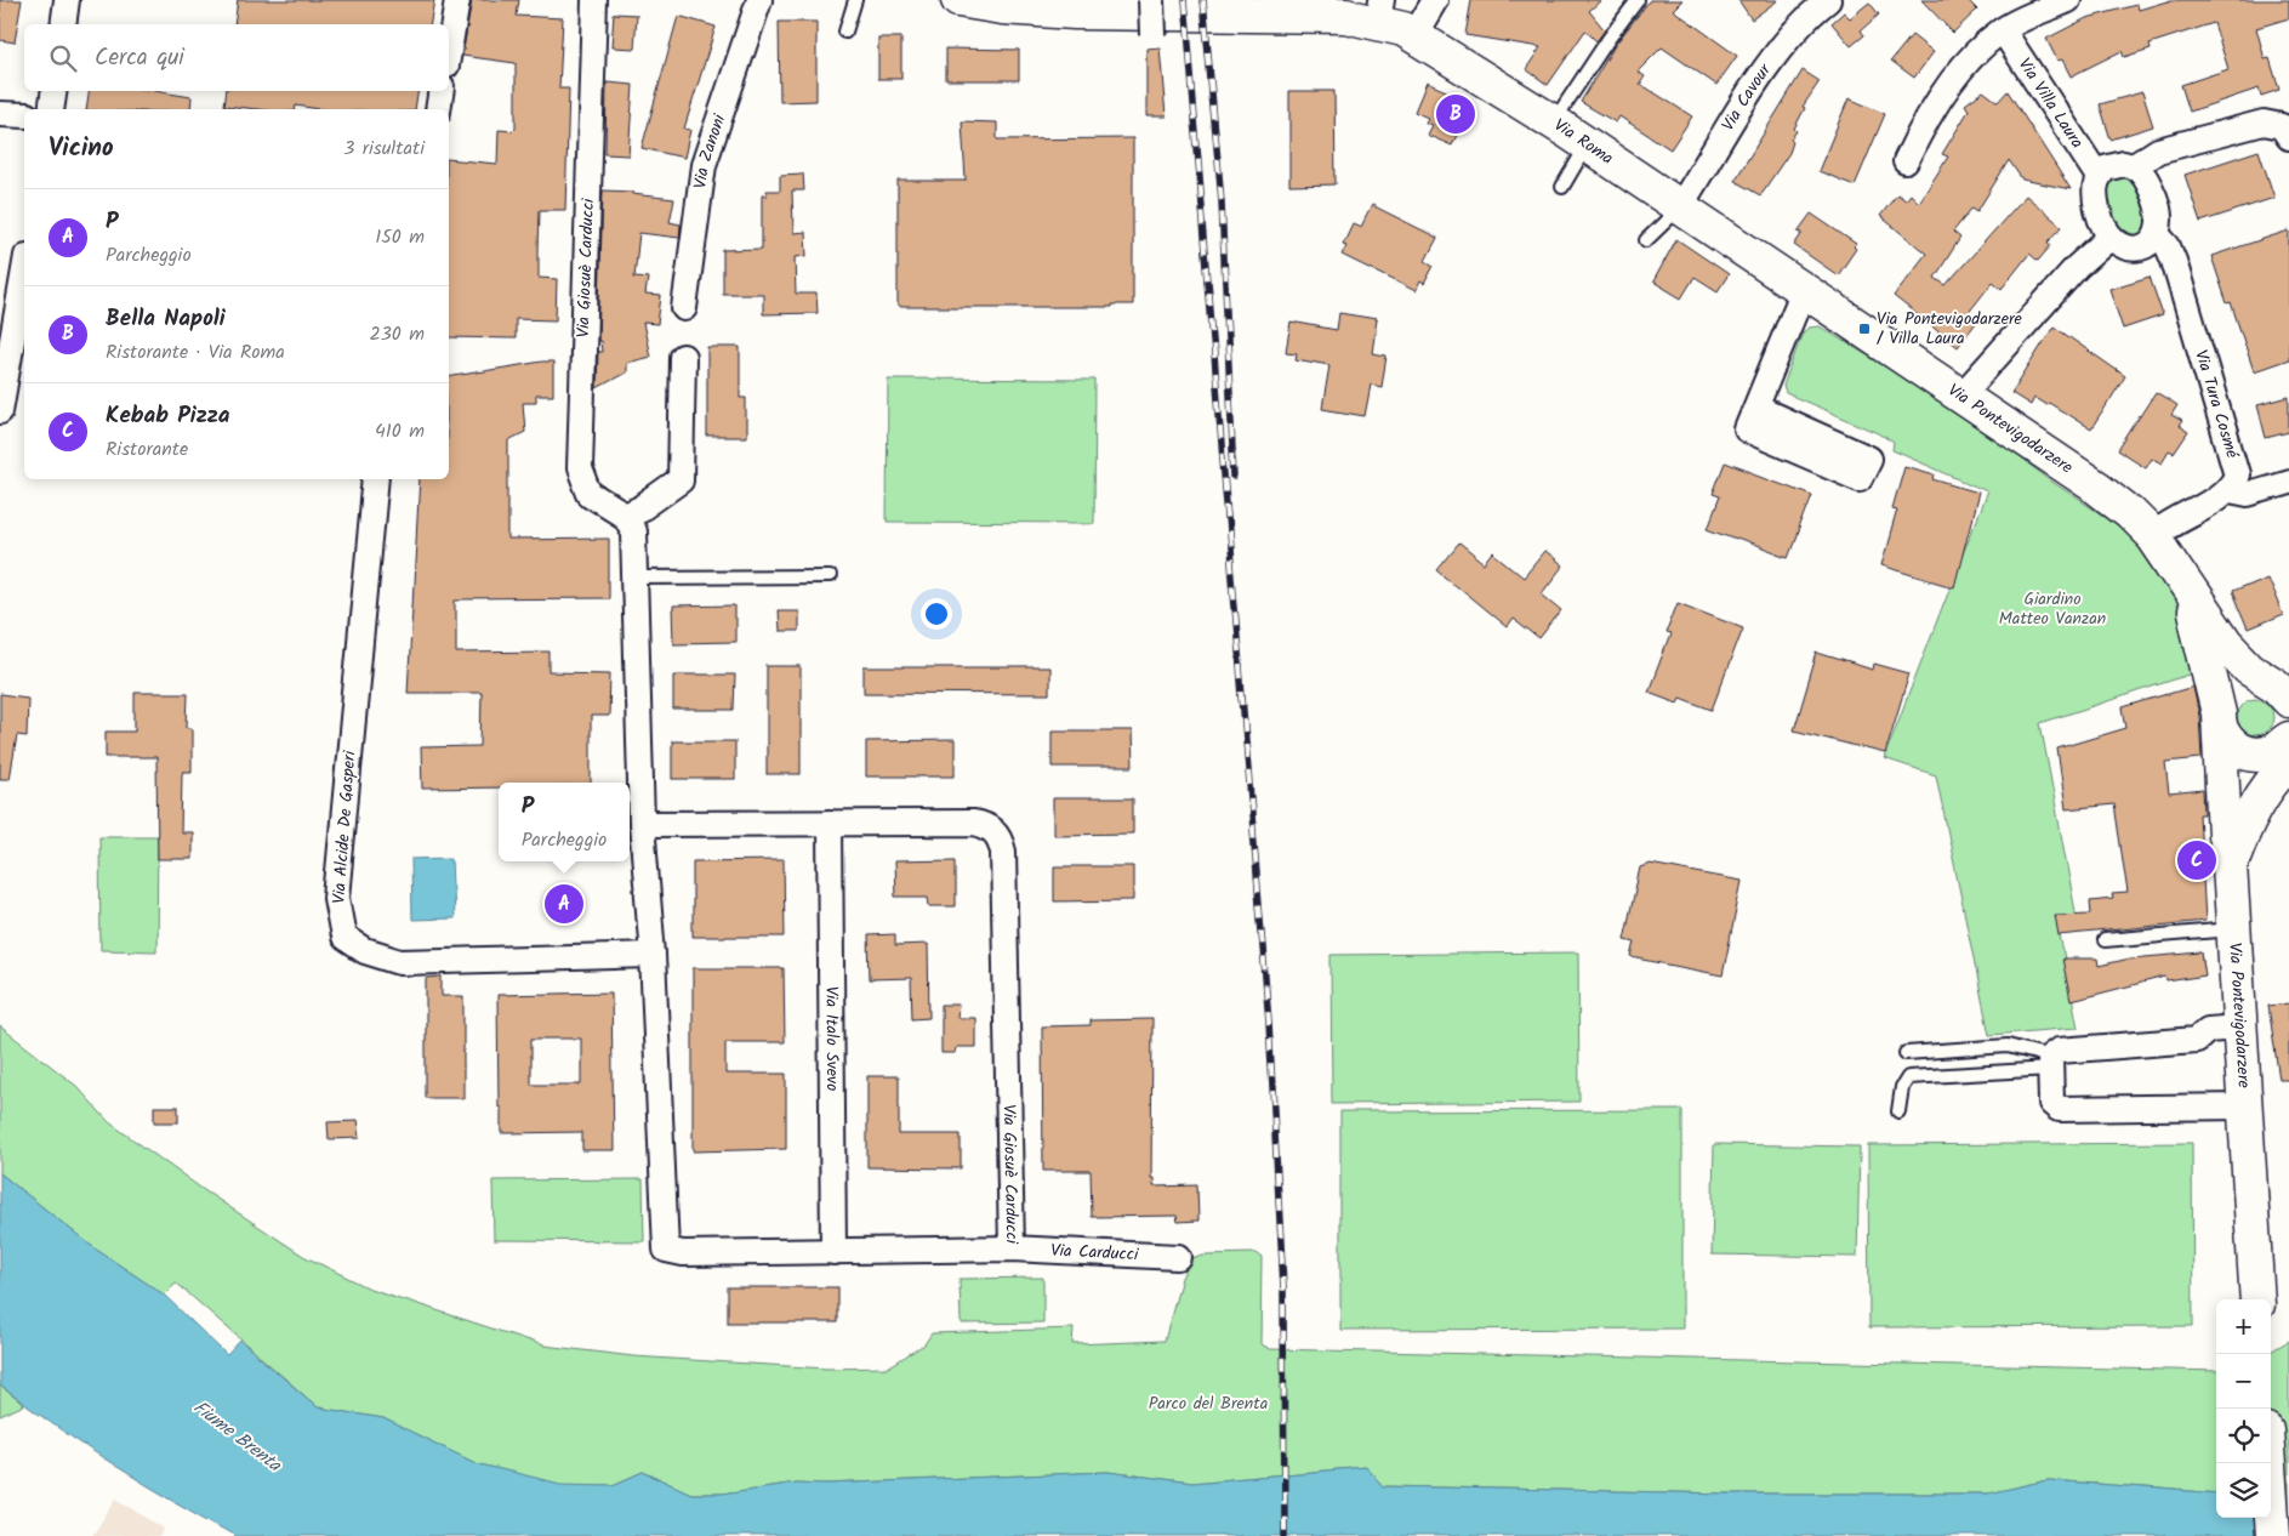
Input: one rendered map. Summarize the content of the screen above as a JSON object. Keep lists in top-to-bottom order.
{
  "streets": {
    "main road": ["Via Roma", "Via Pontevigodarzere"],
    "street": [
      "Via Cavour",
      "Via Villa Laura",
      "Via Zanoni",
      "Via Giosuè Carducci",
      "Via Tura Cosmé",
      "Via Alcide De Gasperi",
      "Via Italo Svevo",
      "Via Carducci"
    ]
  },
  "crossings": [
    ["Via Cavour", "Via Roma"],
    ["Via Villa Laura", "Via Tura Cosmé"],
    ["Via Roma", "Via Pontevigodarzere"],
    ["Via Giosuè Carducci", "Via Alcide De Gasperi"],
    ["Via Giosuè Carducci", "Via Italo Svevo"],
    ["Via Giosuè Carducci", "Via Carducci"]
  ],
  "water": ["Fiume Brenta"],
  "parks": ["Giardino Matteo Vanzan", "Parco del Brenta"],
  "places": {
    "transit": ["Via Pontevigodarzere / Villa Laura"]
  },
  "page": {
    "search": "Cerca qui",
    "pins": ["B", "C", "A"],
    "heading": ["Vicino", "3 risultati"],
    "list": [
      {
        "mark": "A",
        "name": "P",
        "note": "Parcheggio",
        "value": "150 m"
      },
      {
        "mark": "B",
        "name": "Bella Napoli",
        "note": "Ristorante · Via Roma",
        "value": "230 m"
      },
      {
        "mark": "C",
        "name": "Kebab Pizza",
        "note": "Ristorante",
        "value": "410 m"
      }
    ],
    "popup": ["P", "Parcheggio"],
    "map_buttons": ["+", "−"]
  }
}
